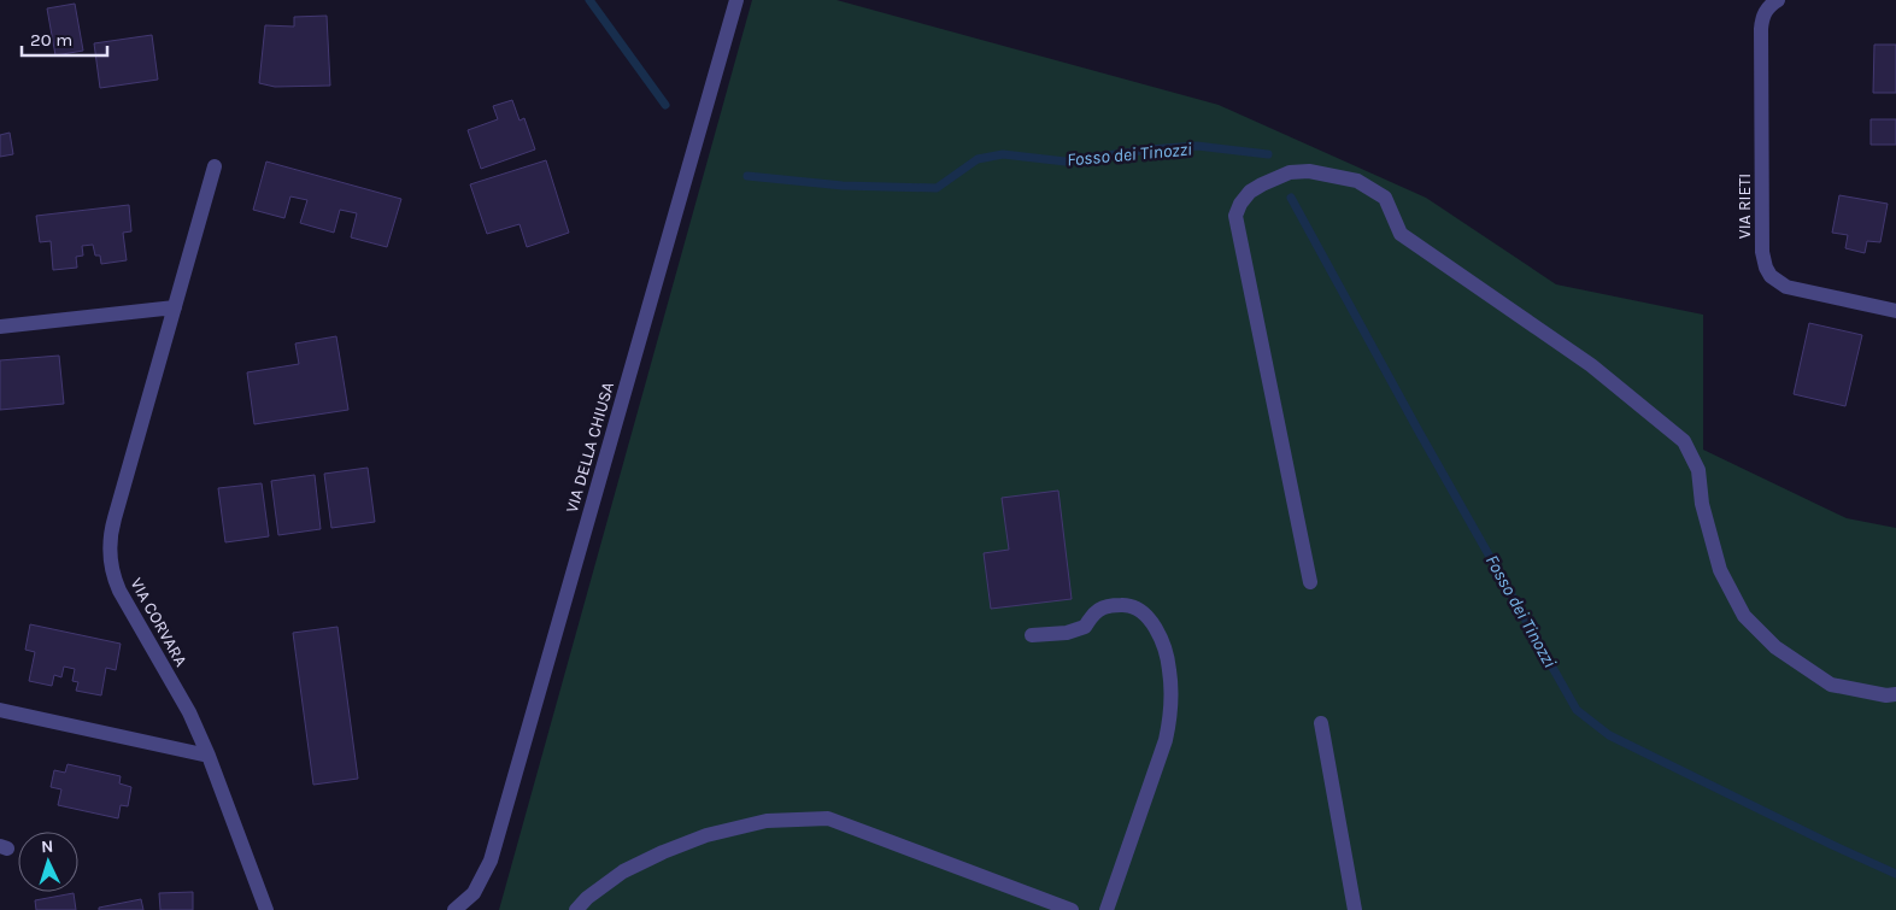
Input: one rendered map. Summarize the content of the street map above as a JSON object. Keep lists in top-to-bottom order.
{
  "streets": {
    "street": ["VIA RIETI", "VIA DELLA CHIUSA", "VIA CORVARA"]
  },
  "water": ["Fosso dei Tinozzi"],
  "scale_bar": "20 m",
  "north": "top"
}
